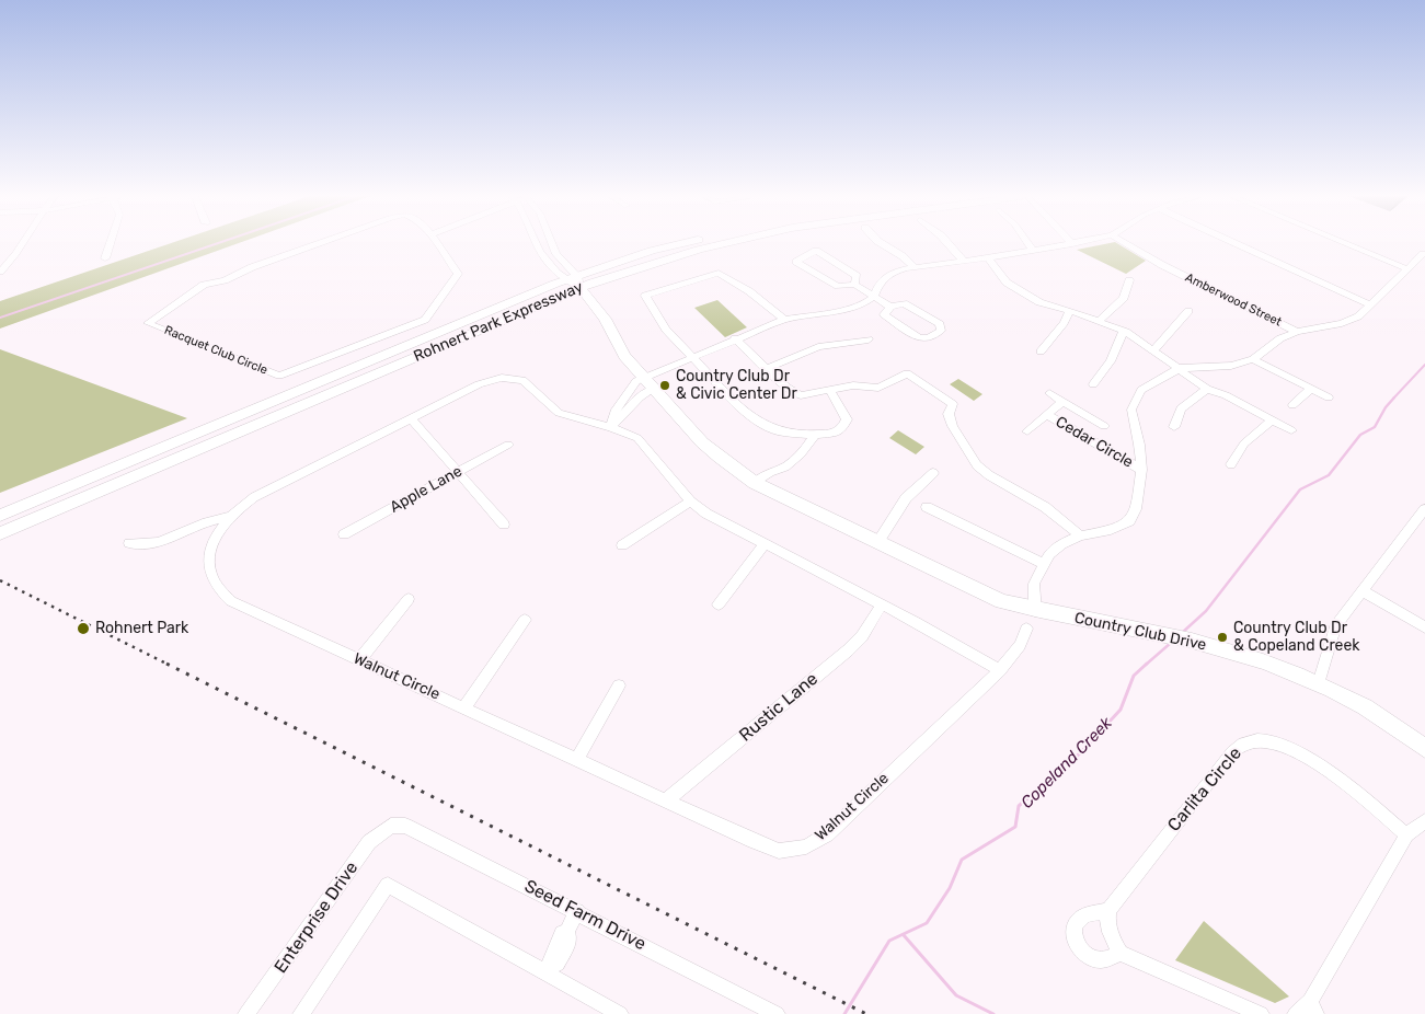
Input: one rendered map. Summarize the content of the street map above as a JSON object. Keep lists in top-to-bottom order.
{
  "streets": {
    "main road": ["Rohnert Park Expressway", "Country Club Drive"],
    "street": [
      "Amberwood Street",
      "Racquet Club Circle",
      "Cedar Circle",
      "Apple Lane",
      "Walnut Circle",
      "Rustic Lane",
      "Carlita Circle",
      "Seed Farm Drive",
      "Enterprise Drive"
    ]
  },
  "crossings": [
    ["Rohnert Park Expressway", "Country Club Drive"],
    ["Walnut Circle", "Rustic Lane"],
    ["Seed Farm Drive", "Enterprise Drive"]
  ],
  "water": ["Copeland Creek"],
  "places": ["Country Club Dr & Civic Center Dr", "Rohnert Park", "Country Club Dr & Copeland Creek"]
}
